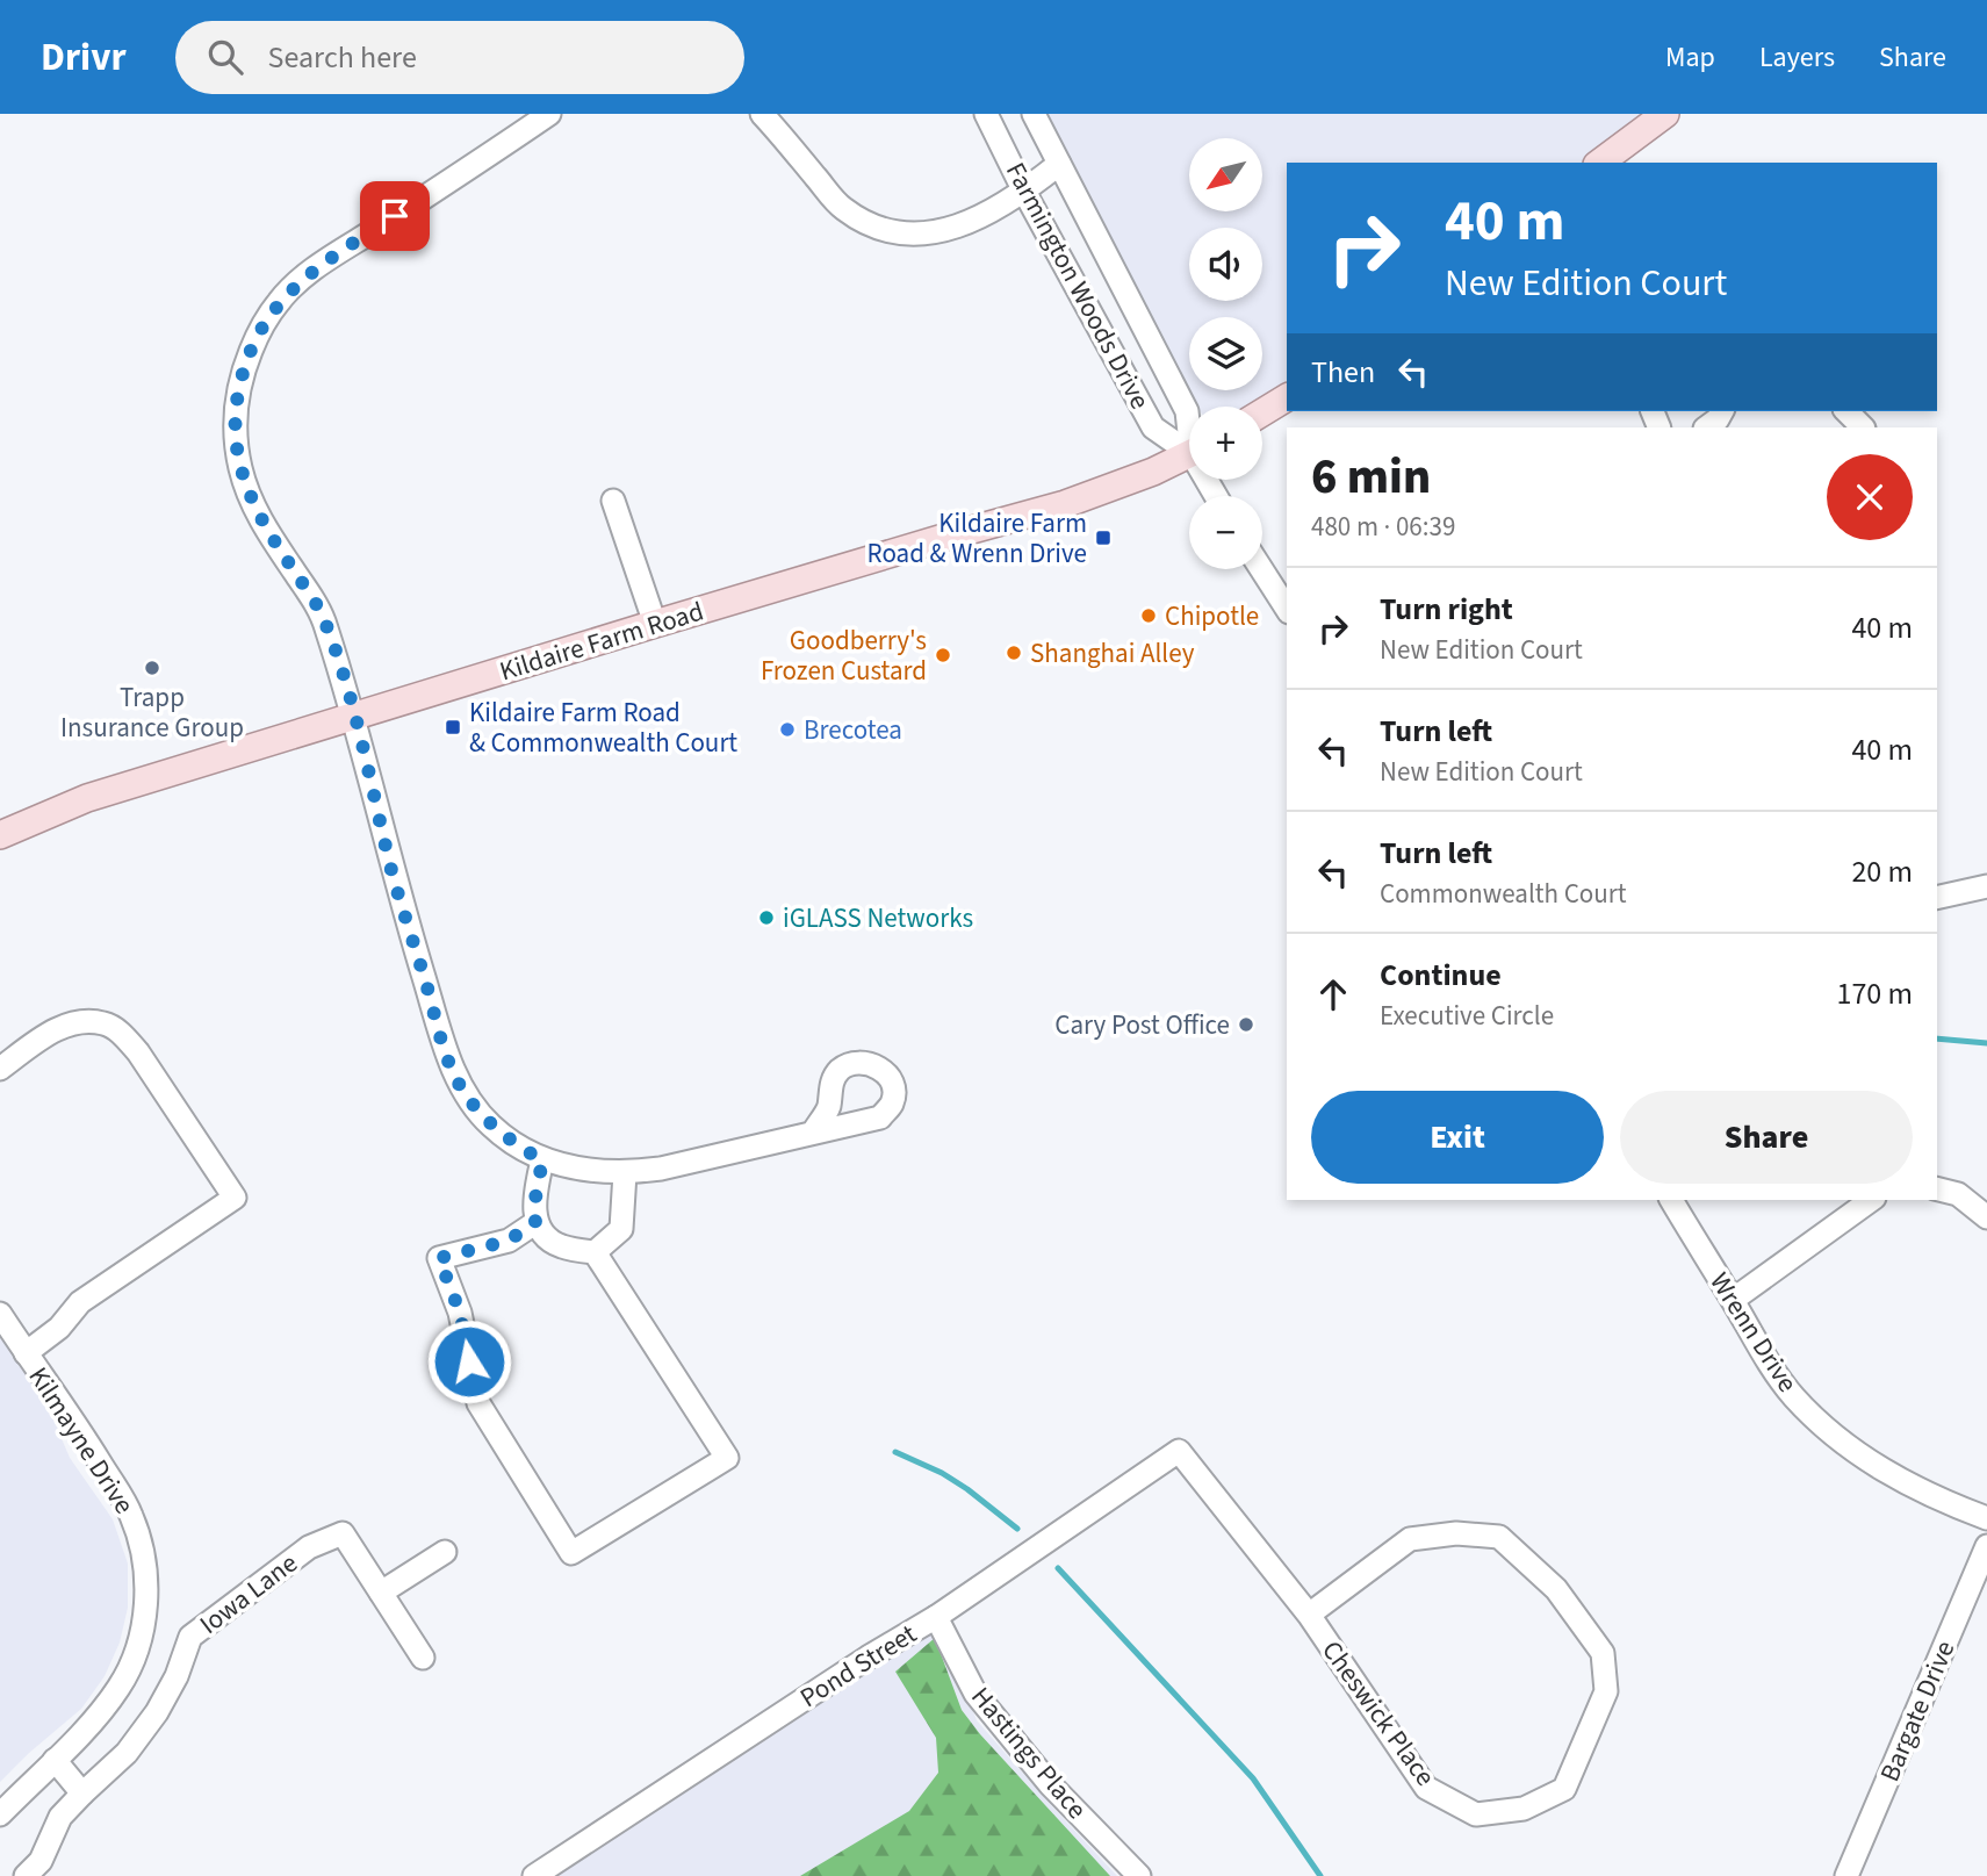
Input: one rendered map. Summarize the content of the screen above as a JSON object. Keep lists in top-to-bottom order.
{
  "streets": {
    "main road": ["Kildaire Farm Road"],
    "street": [
      "Farmington Woods Drive",
      "Wrenn Drive",
      "Kilmayne Drive",
      "Iowa Lane",
      "Pond Street",
      "Bargate Drive",
      "Cheswick Place",
      "Hastings Place"
    ]
  },
  "crossings": [
    ["Pond Street", "Cheswick Place"],
    ["Pond Street", "Hastings Place"]
  ],
  "places": {
    "transit": ["Kildaire Farm Road & Wrenn Drive", "Kildaire Farm Road & Commonwealth Court"],
    "other": [
      "Chipotle",
      "Shanghai Alley",
      "Goodberry's Frozen Custard",
      "Trapp Insurance Group",
      "Brecotea",
      "iGLASS Networks",
      "Cary Post Office"
    ]
  },
  "north": "bottom left",
  "page": {
    "header": "Drivr",
    "search": "Search here",
    "nav": ["Map", "Layers", "Share"],
    "map_buttons": ["+", "−"],
    "turn": ["40 m", "New Edition Court"],
    "then": "Then",
    "heading": ["6 min", "480 m · 06:39"],
    "list": [
      {
        "name": "Turn right",
        "note": "New Edition Court",
        "value": "40 m"
      },
      {
        "name": "Turn left",
        "note": "New Edition Court",
        "value": "40 m"
      },
      {
        "name": "Turn left",
        "note": "Commonwealth Court",
        "value": "20 m"
      },
      {
        "name": "Continue",
        "note": "Executive Circle",
        "value": "170 m"
      }
    ],
    "buttons": ["Exit", "Share"]
  }
}
